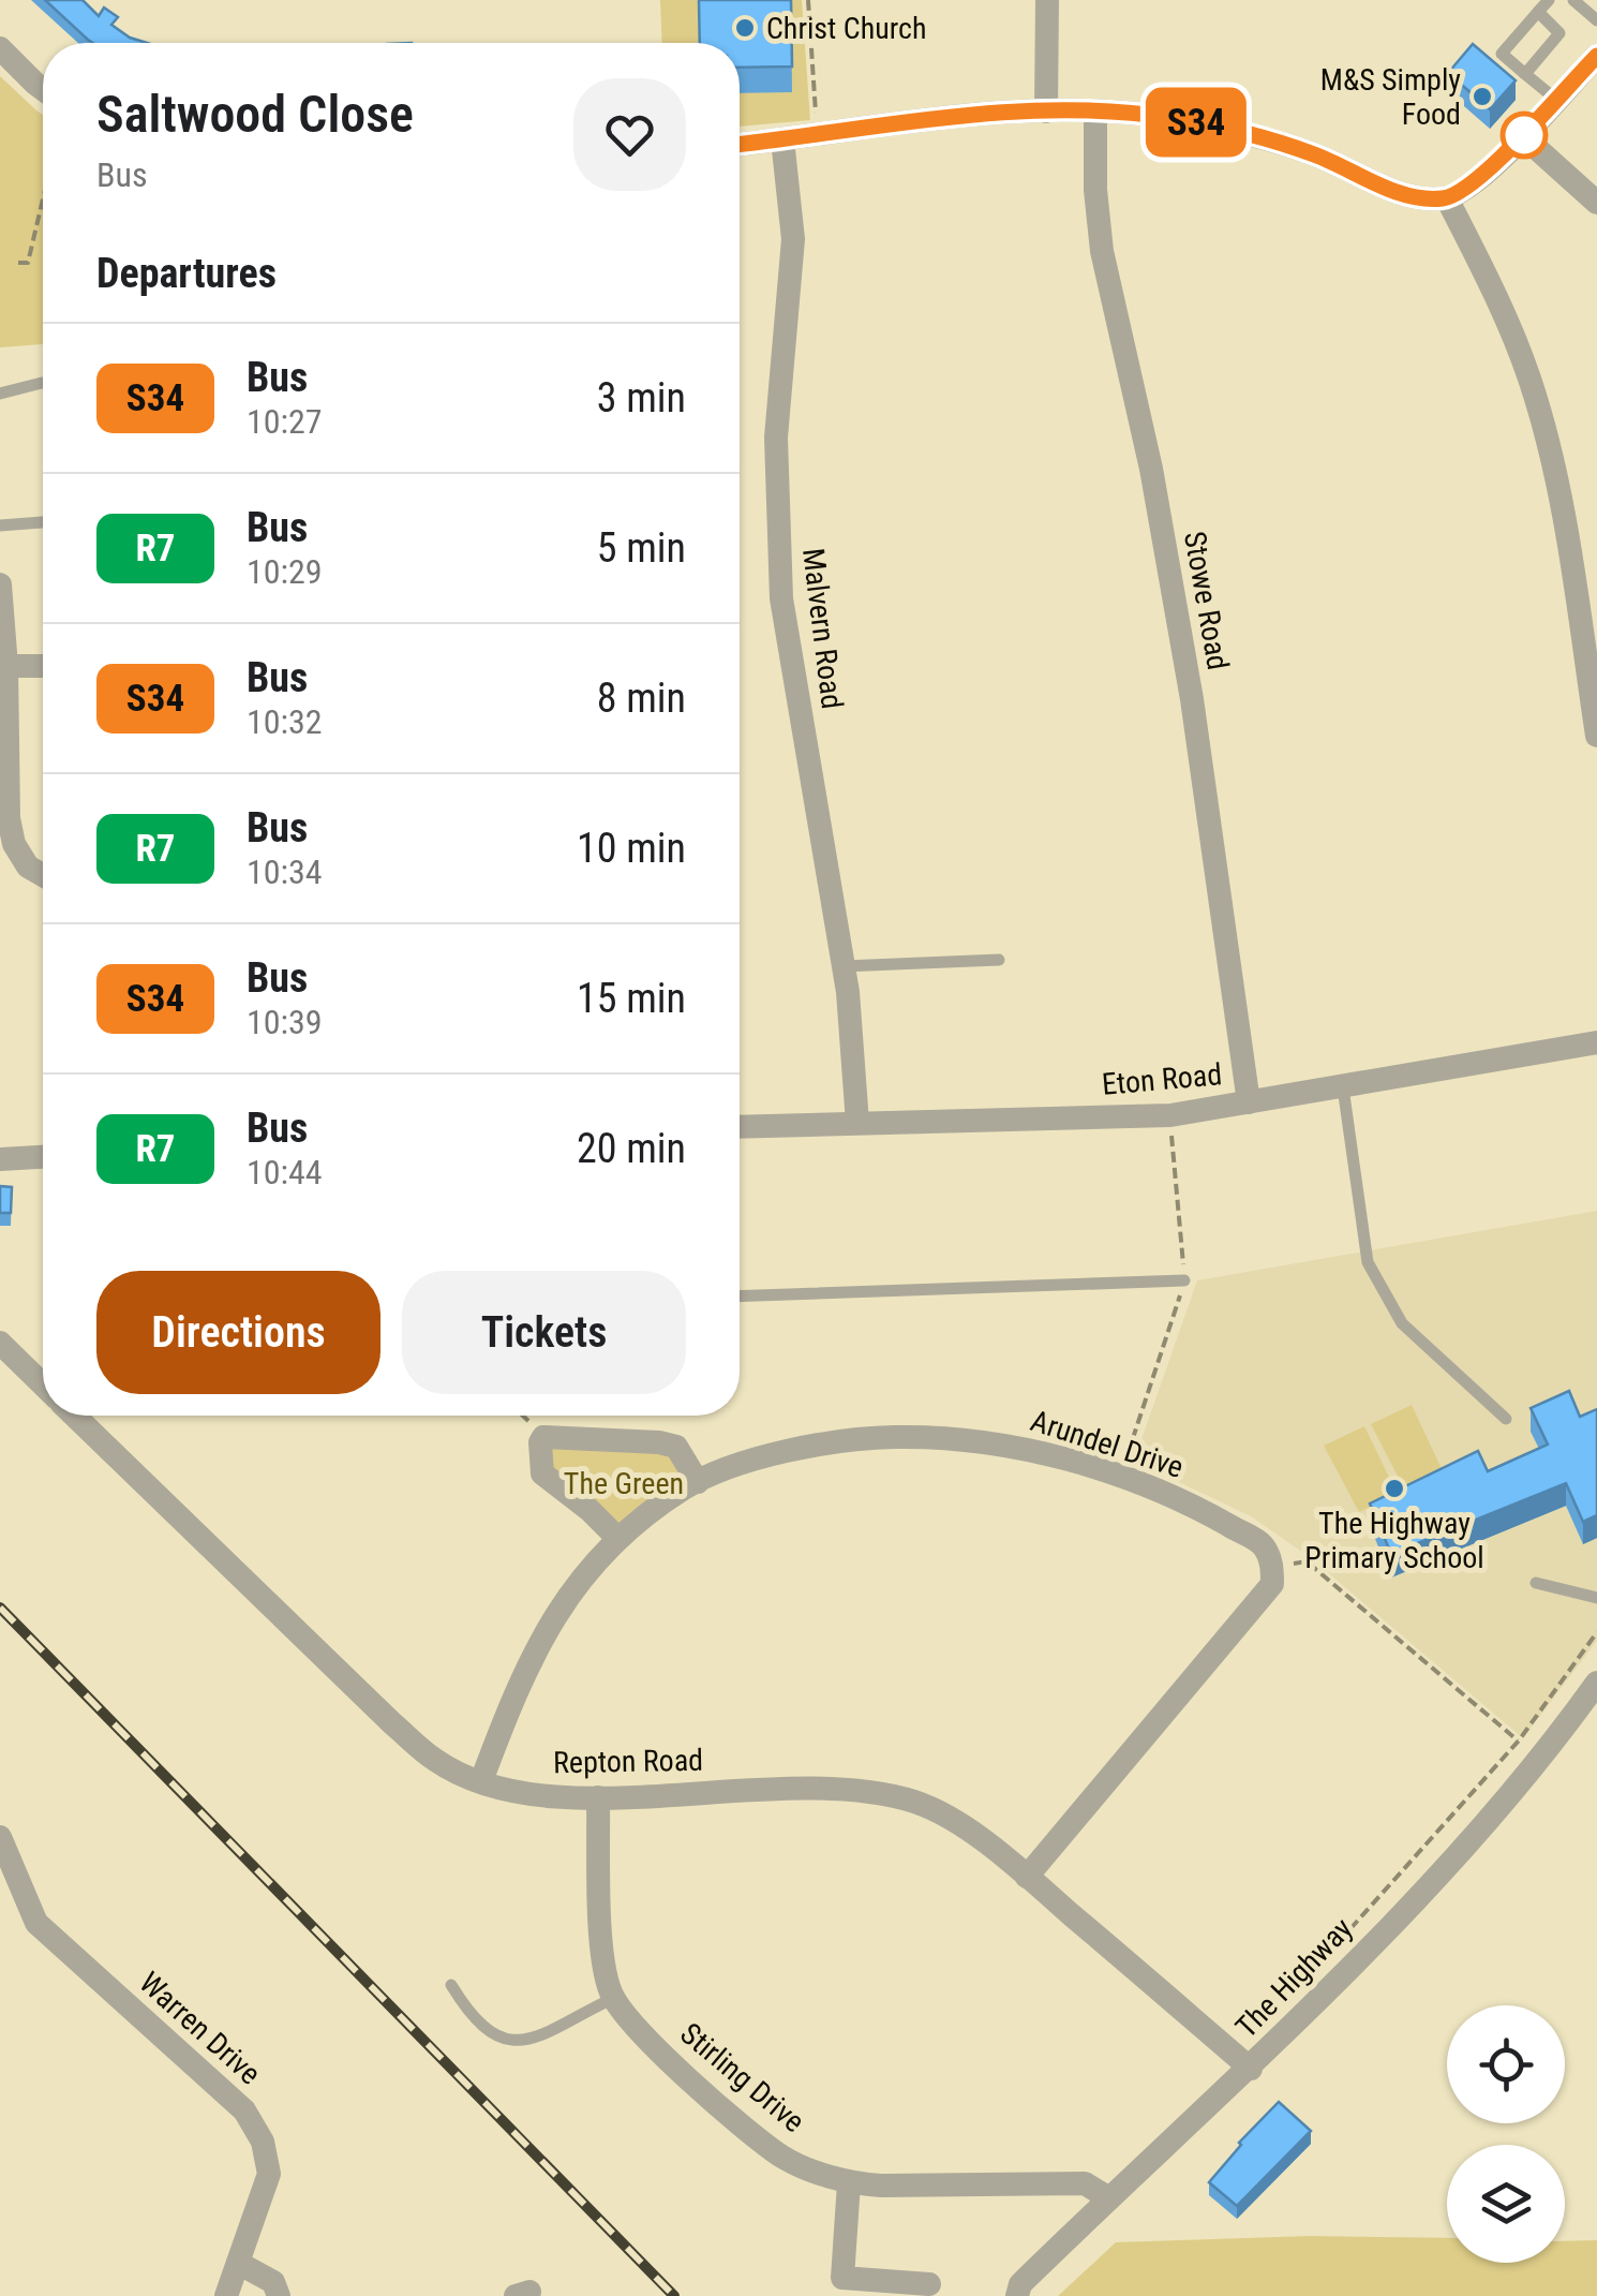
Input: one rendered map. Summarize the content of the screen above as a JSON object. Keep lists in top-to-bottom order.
{
  "streets": {
    "street": [
      "Stowe Road",
      "Malvern Road",
      "Eton Road",
      "Arundel Drive",
      "Repton Road",
      "The Highway",
      "Warren Drive",
      "Stirling Drive"
    ]
  },
  "crossings": [
    ["Stowe Road", "Eton Road"],
    ["Malvern Road", "Eton Road"],
    ["Arundel Drive", "Repton Road"],
    ["Repton Road", "The Highway"],
    ["Repton Road", "Stirling Drive"],
    ["The Highway", "Stirling Drive"]
  ],
  "parks": ["The Green"],
  "places": ["Christ Church", "M&S Simply Food", "The Highway Primary School"],
  "lines": ["bus line S34"],
  "page": {
    "on_map": "S34",
    "heading": [
      ["Saltwood Close", "Bus"],
      "Departures"
    ],
    "list": [
      {
        "mark": "S34",
        "name": "Bus",
        "note": "10:27",
        "value": "3 min"
      },
      {
        "mark": "R7",
        "name": "Bus",
        "note": "10:29",
        "value": "5 min"
      },
      {
        "mark": "S34",
        "name": "Bus",
        "note": "10:32",
        "value": "8 min"
      },
      {
        "mark": "R7",
        "name": "Bus",
        "note": "10:34",
        "value": "10 min"
      },
      {
        "mark": "S34",
        "name": "Bus",
        "note": "10:39",
        "value": "15 min"
      },
      {
        "mark": "R7",
        "name": "Bus",
        "note": "10:44",
        "value": "20 min"
      }
    ],
    "buttons": ["Directions", "Tickets"]
  }
}
